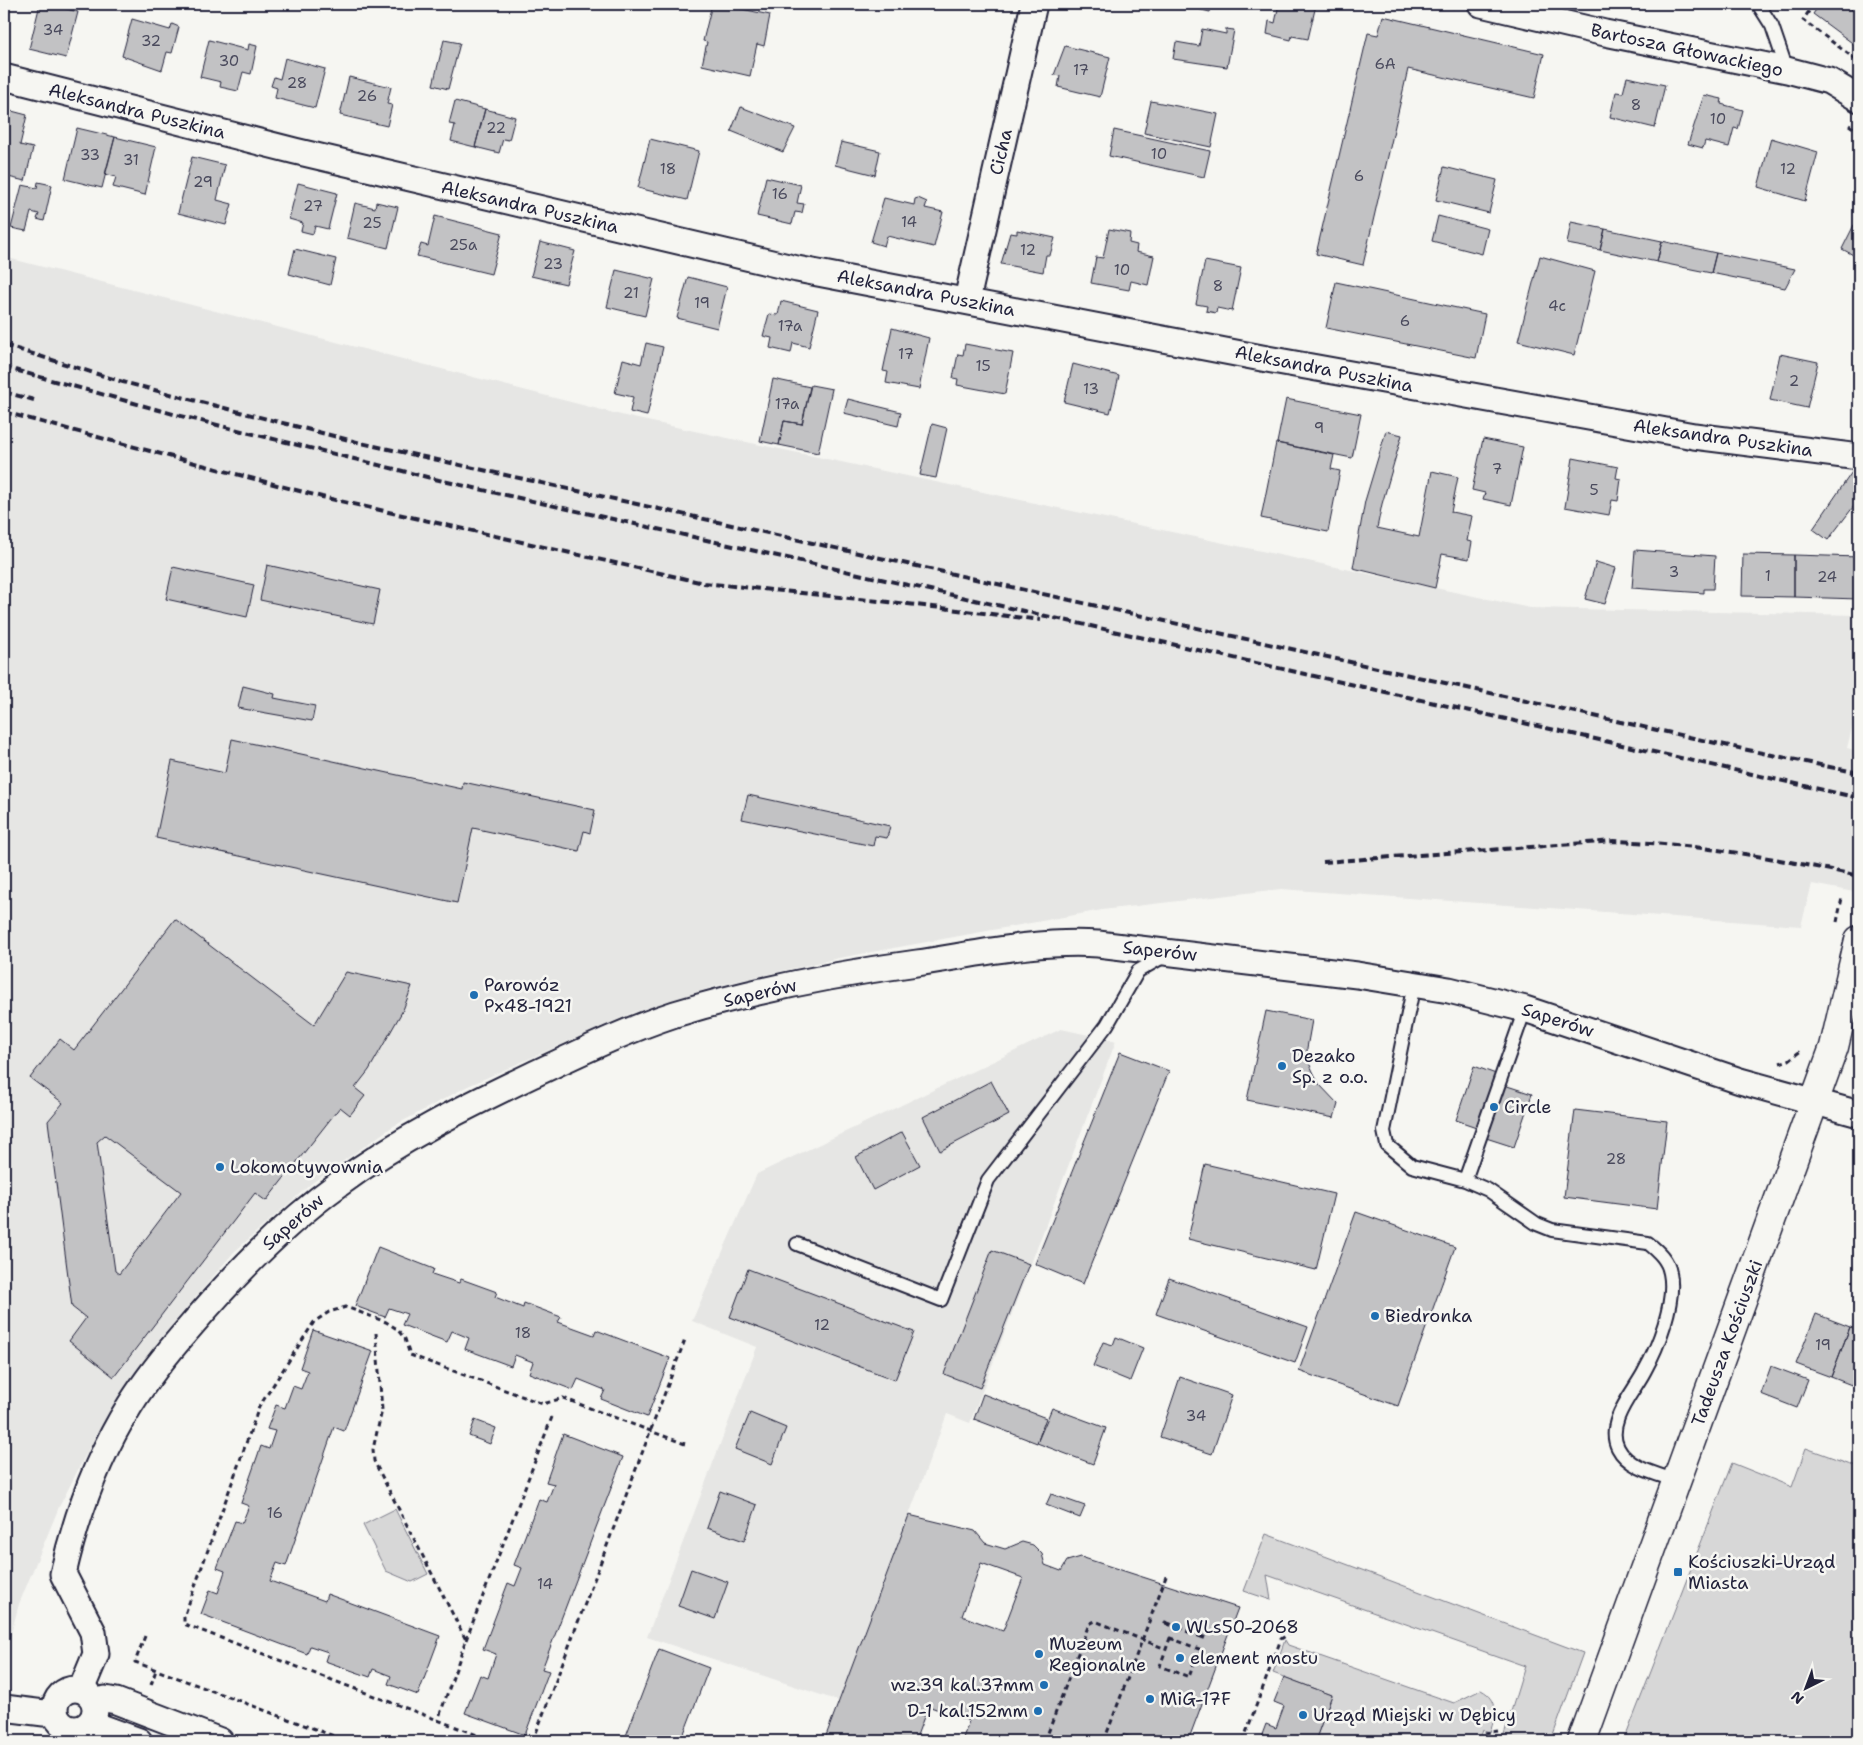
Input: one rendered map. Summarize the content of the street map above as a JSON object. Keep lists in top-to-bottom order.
{
  "streets": {
    "street": [
      "Bartosza Głowackiego",
      "Aleksandra Puszkina",
      "Cicha",
      "Saperów",
      "Tadeusza Kościuszki"
    ]
  },
  "crossings": [
    ["Aleksandra Puszkina", "Cicha"],
    ["Saperów", "Tadeusza Kościuszki"]
  ],
  "places": {
    "other": [
      "Parowóz Px48-1921",
      "Dezako Sp. z o.o.",
      "Circle",
      "Lokomotywownia",
      "Biedronka",
      "WLs50-2068",
      "Muzeum Regionalne",
      "element mostu",
      "wz.39 kal.37mm",
      "MiG-17F",
      "D-1 kal.152mm",
      "Urząd Miejski w Dębicy"
    ],
    "transit": ["Kościuszki-Urząd Miasta"]
  },
  "house_numbers": [
    "34",
    "32",
    "30",
    "6A",
    "17",
    "28",
    "26",
    "8",
    "10",
    "22",
    "10",
    "33",
    "31",
    "18",
    "12",
    "6",
    "29",
    "16",
    "27",
    "14",
    "25",
    "25a",
    "12",
    "23",
    "10",
    "8",
    "21",
    "19",
    "4c",
    "6",
    "17a",
    "17",
    "15",
    "2",
    "13",
    "17a",
    "9",
    "7",
    "5",
    "3",
    "1",
    "24",
    "28",
    "12",
    "18",
    "19",
    "34",
    "16",
    "14"
  ],
  "north": "bottom left"
}
